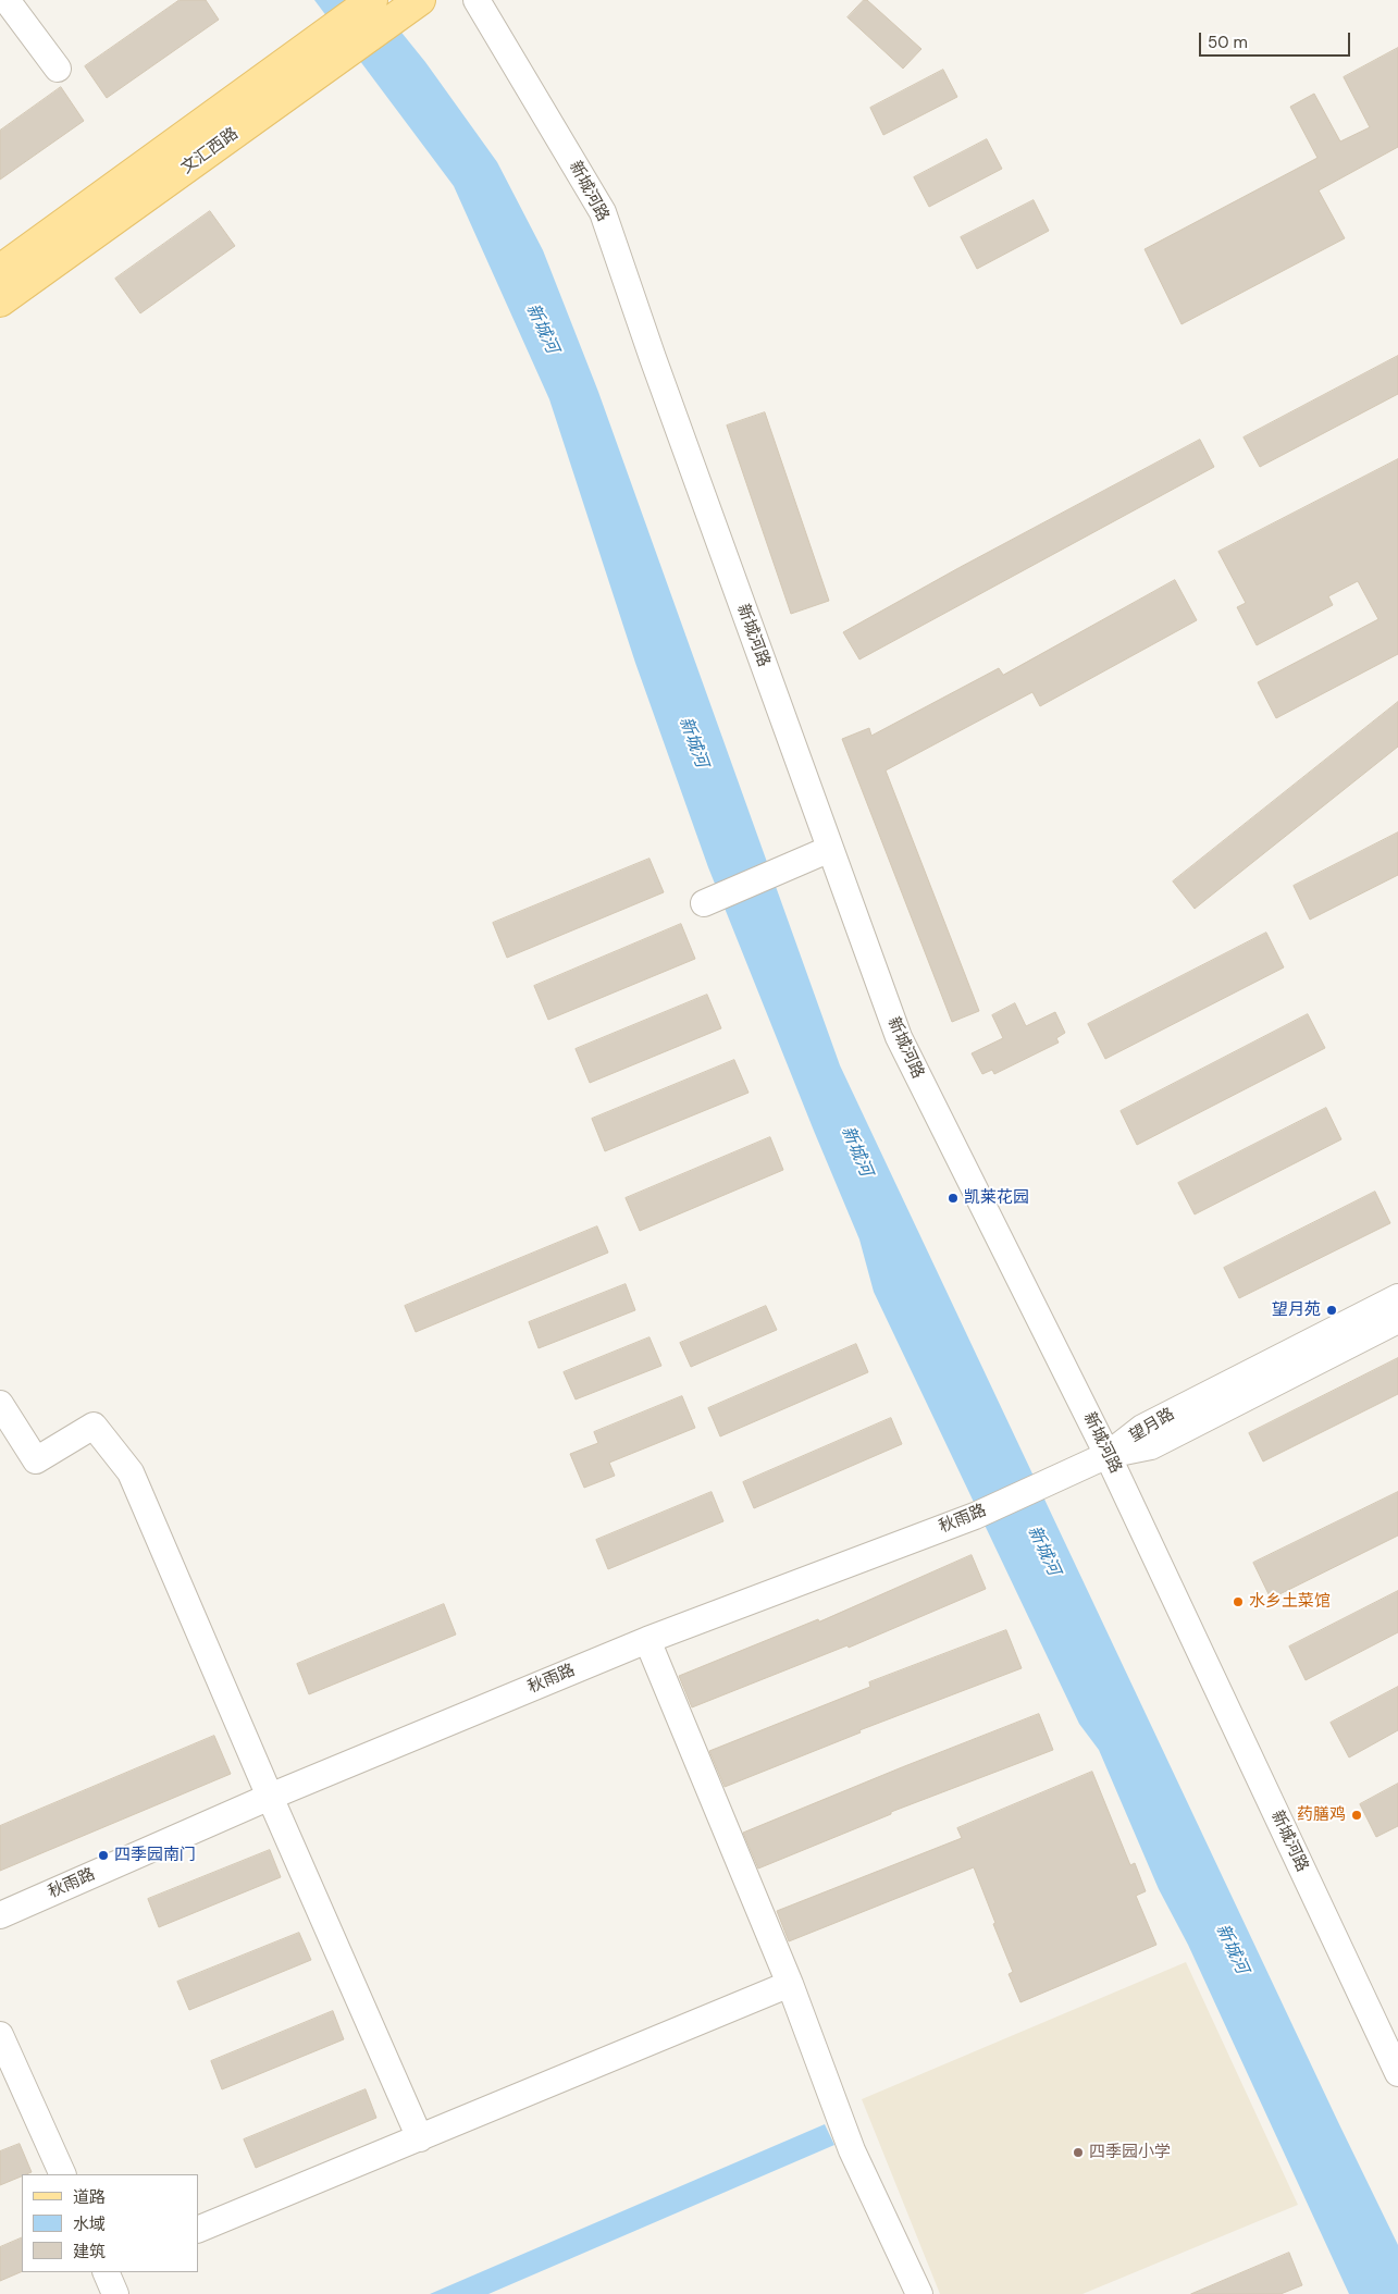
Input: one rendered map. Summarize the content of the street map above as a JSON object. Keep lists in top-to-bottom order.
{
  "streets": {
    "main road": ["文汇西路"],
    "street": ["新城河路", "望月路", "秋雨路"]
  },
  "crossings": [
    ["新城河路", "望月路"],
    ["新城河路", "秋雨路"],
    ["望月路", "秋雨路"]
  ],
  "water": ["新城河"],
  "places": [
    "凯莱花园",
    "望月苑",
    "水乡土菜馆",
    "药膳鸡",
    "四季园南门",
    "四季园小学"
  ],
  "legend": ["道路", "水域", "建筑"],
  "scale_bar": "50 m"
}
